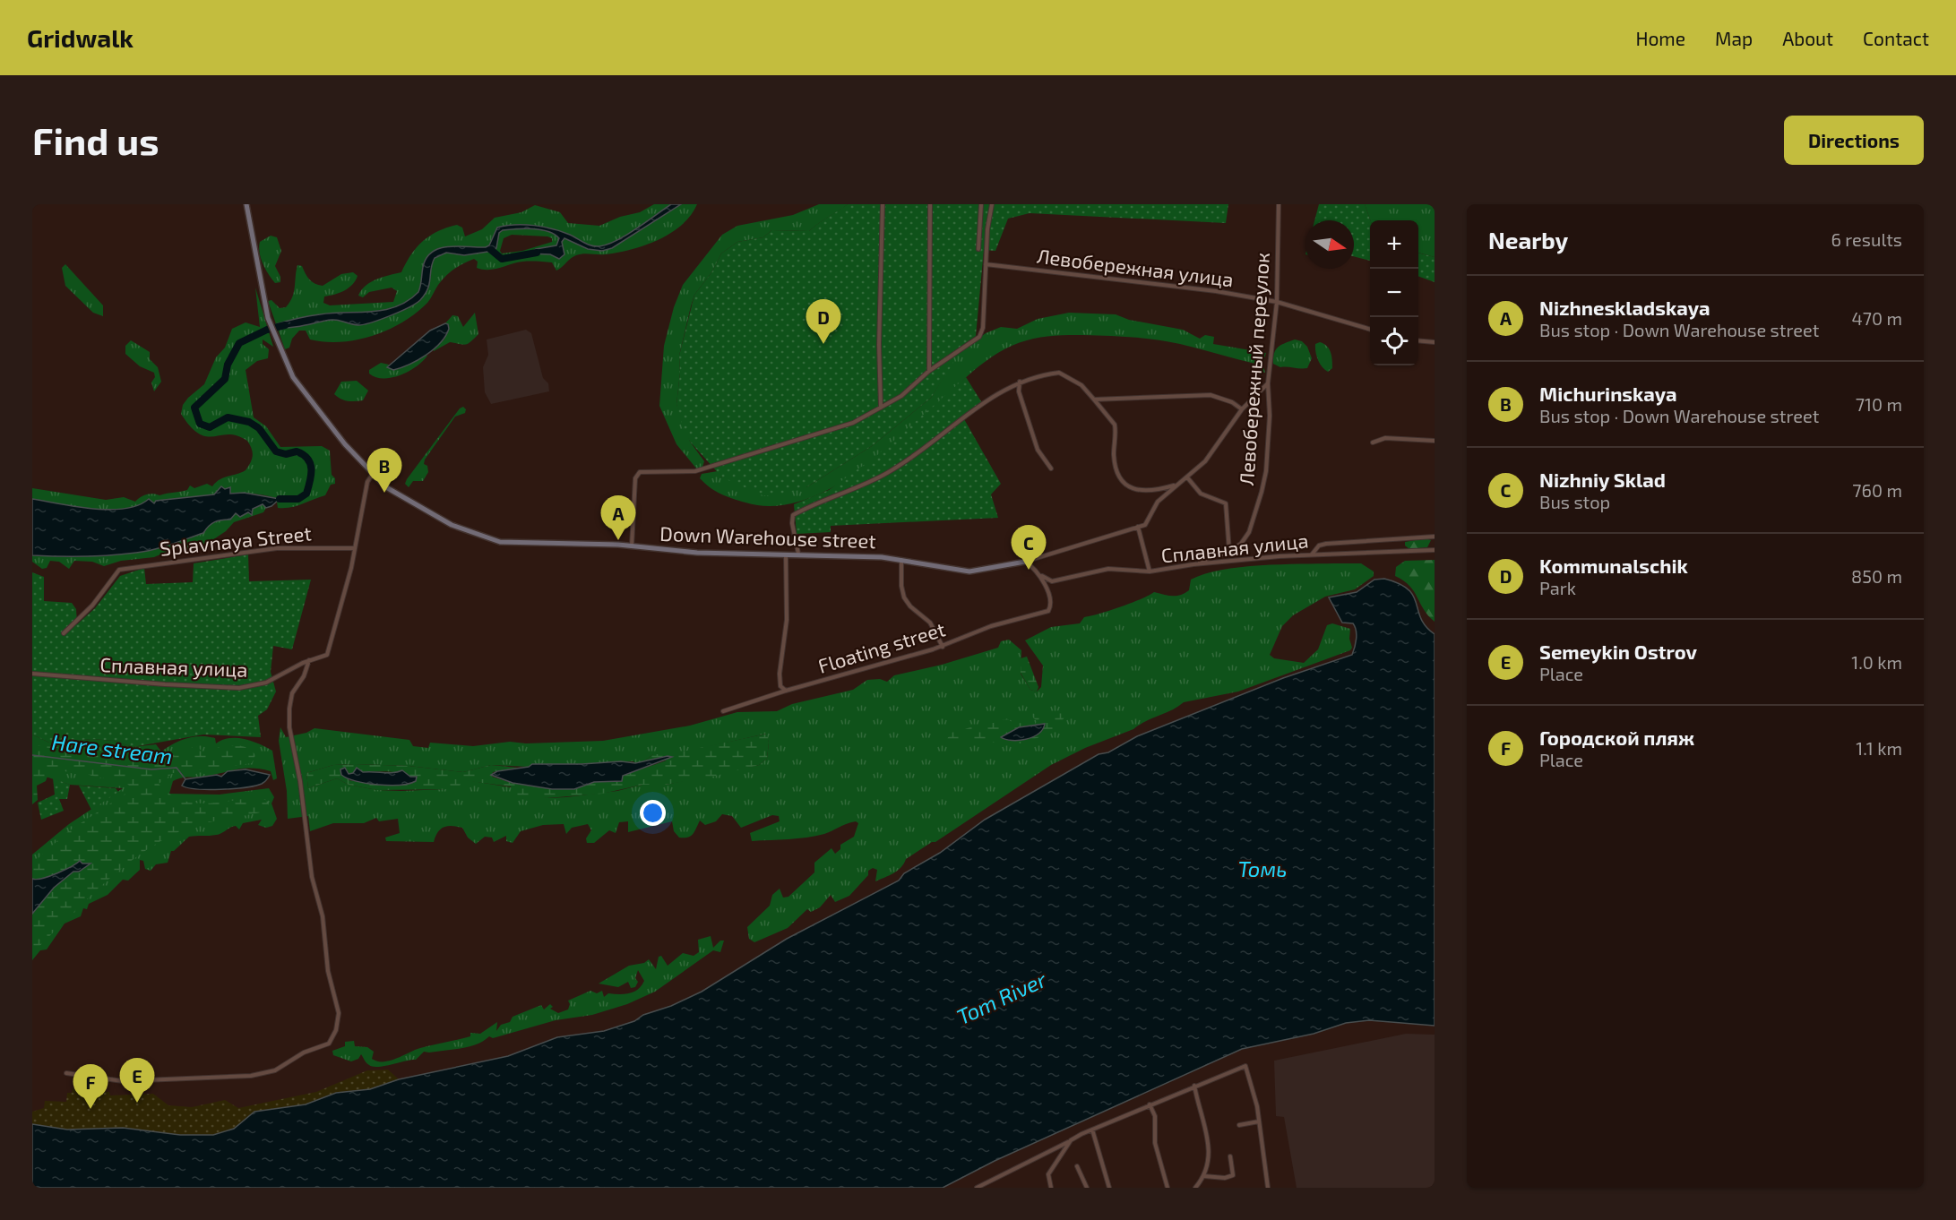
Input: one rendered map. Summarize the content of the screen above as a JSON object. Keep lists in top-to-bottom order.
{
  "streets": {
    "street": [
      "Левобережная улица",
      "Левобережный переулок",
      "Down Warehouse street",
      "Splavnaya Street",
      "Сплавная улица",
      "Floating street"
    ]
  },
  "crossings": [
    ["Левобережная улица", "Левобережный переулок"],
    ["Левобережный переулок", "Сплавная улица"],
    ["Splavnaya Street", "Сплавная улица"],
    ["Сплавная улица", "Floating street"]
  ],
  "water": ["Hare stream", "Томь", "Tom River"],
  "north": "right",
  "page": {
    "header": "Gridwalk",
    "nav": [
      "Home",
      "Map",
      "About",
      "Contact"
    ],
    "buttons": "Directions",
    "title": "Find us",
    "heading": ["Nearby", "6 results"],
    "map_buttons": ["+", "−"],
    "list": [
      {
        "mark": "A",
        "name": "Nizhneskladskaya",
        "note": "Bus stop · Down Warehouse street",
        "value": "470 m"
      },
      {
        "mark": "B",
        "name": "Michurinskaya",
        "note": "Bus stop · Down Warehouse street",
        "value": "710 m"
      },
      {
        "mark": "C",
        "name": "Nizhniy Sklad",
        "note": "Bus stop",
        "value": "760 m"
      },
      {
        "mark": "D",
        "name": "Kommunalschik",
        "note": "Park",
        "value": "850 m"
      },
      {
        "mark": "E",
        "name": "Semeykin Ostrov",
        "note": "Place",
        "value": "1.0 km"
      },
      {
        "mark": "F",
        "name": "Городской пляж",
        "note": "Place",
        "value": "1.1 km"
      }
    ],
    "pins": [
      "D",
      "B",
      "A",
      "C",
      "E",
      "F"
    ]
  }
}
